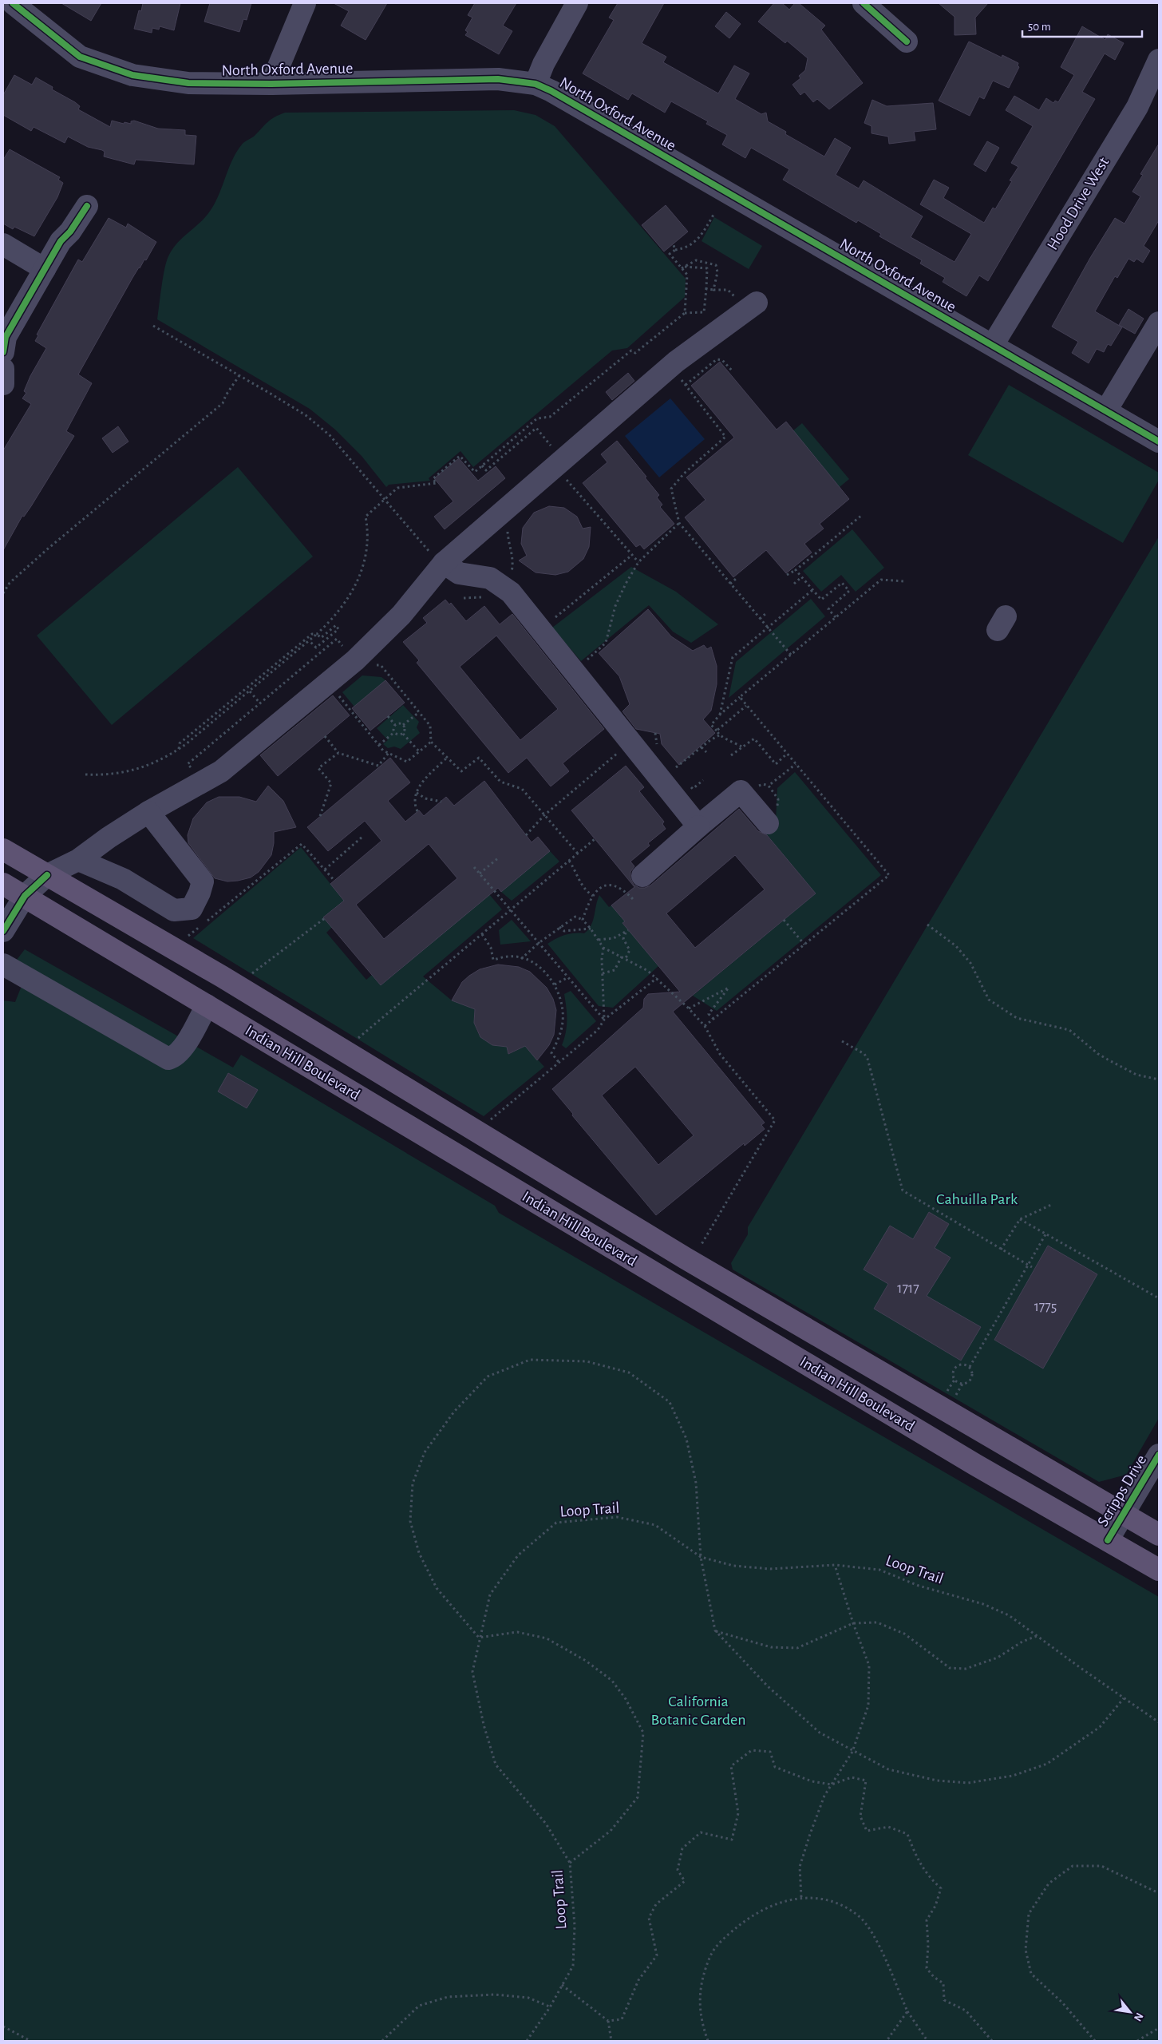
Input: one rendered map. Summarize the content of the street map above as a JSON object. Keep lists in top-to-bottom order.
{
  "streets": {
    "main road": ["Indian Hill Boulevard"],
    "street": ["North Oxford Avenue", "Hood Drive West", "Scripps Drive"],
    "path": ["Loop Trail"]
  },
  "crossings": [
    ["North Oxford Avenue", "Hood Drive West"],
    ["Indian Hill Boulevard", "Scripps Drive"]
  ],
  "parks": ["Cahuilla Park", "California Botanic Garden"],
  "house_numbers": ["1717", "1775"],
  "scale_bar": "50 m",
  "north": "bottom right"
}
